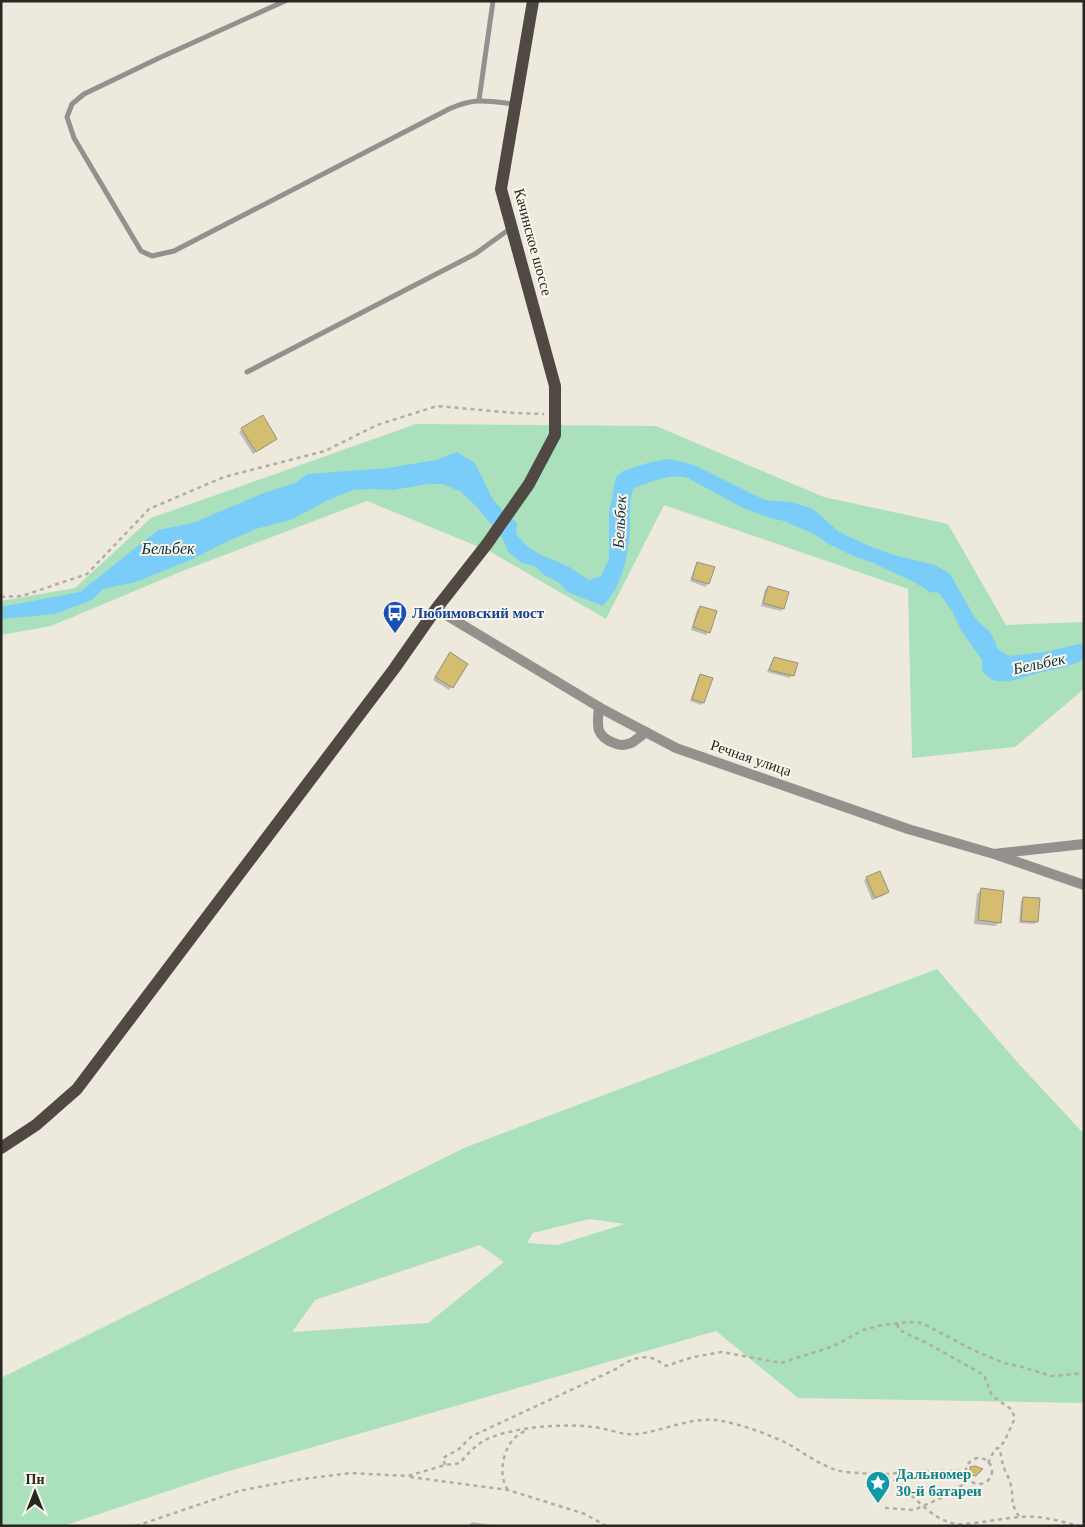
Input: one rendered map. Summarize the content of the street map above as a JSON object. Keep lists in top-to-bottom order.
{
  "streets": {
    "main road": ["Качинское шоссе"],
    "street": ["Речная улица"]
  },
  "crossings": [
    ["Качинское шоссе", "Речная улица"]
  ],
  "water": ["Бельбек"],
  "places": {
    "bus stop": ["Любимовский мост"],
    "place": ["Дальномер 30-й батареи"]
  },
  "north": "top"
}
